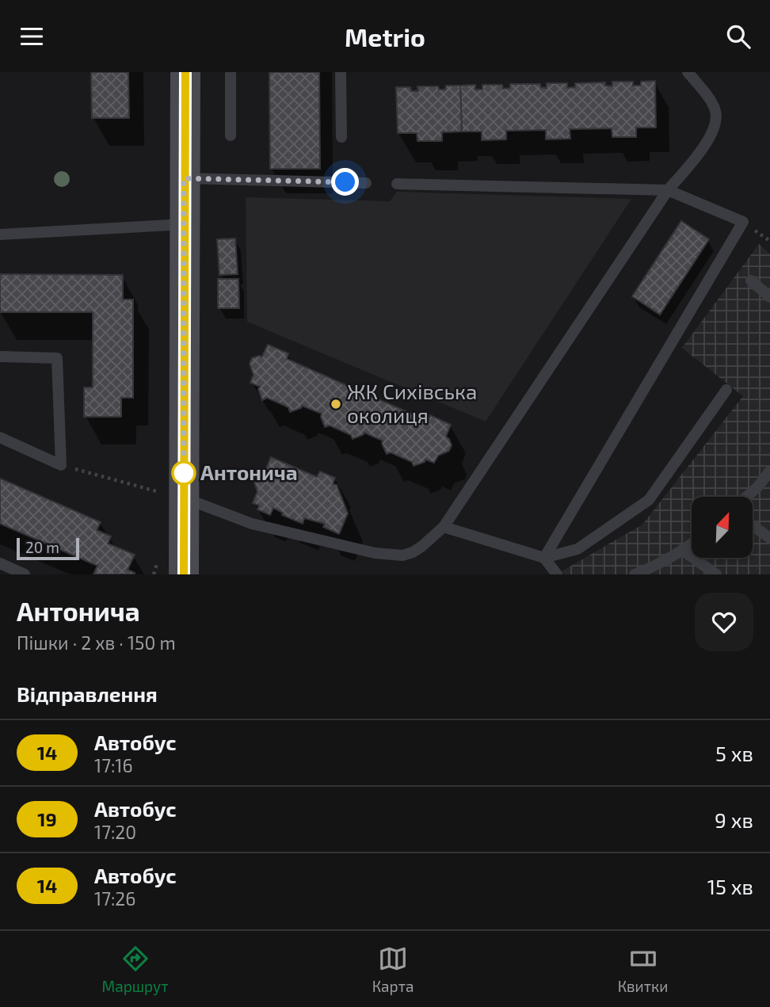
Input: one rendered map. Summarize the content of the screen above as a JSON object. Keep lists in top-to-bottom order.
{
  "places": ["ЖК Сихівська околиця", "Антонича"],
  "lines": ["bus line 14"],
  "scale_bar": "20 m",
  "north": "top right",
  "page": {
    "header": "Metrio",
    "scale": "20 m",
    "heading": [
      ["Антонича", "Пішки · 2 хв · 150 m"],
      "Відправлення"
    ],
    "list": [
      {
        "mark": "14",
        "name": "Автобус",
        "note": "17:16",
        "value": "5 хв"
      },
      {
        "mark": "19",
        "name": "Автобус",
        "note": "17:20",
        "value": "9 хв"
      },
      {
        "mark": "14",
        "name": "Автобус",
        "note": "17:26",
        "value": "15 хв"
      }
    ],
    "tabs": ["Маршрут", "Карта", "Квитки"]
  }
}
